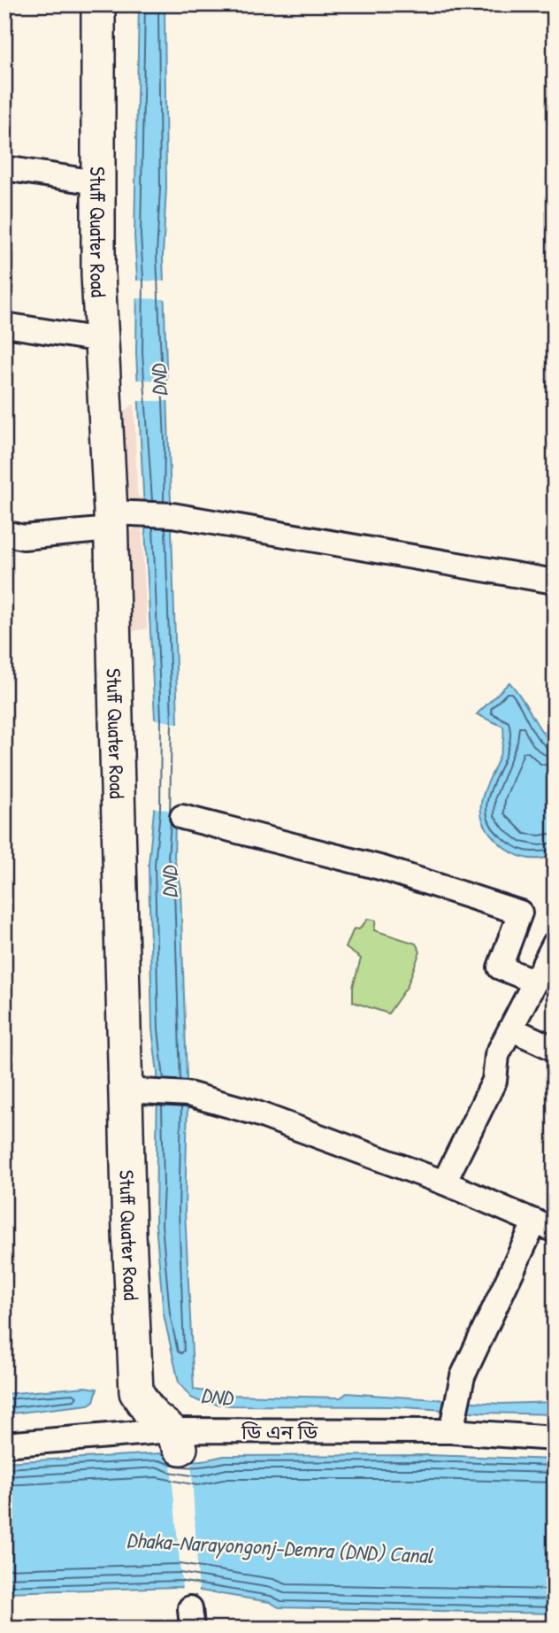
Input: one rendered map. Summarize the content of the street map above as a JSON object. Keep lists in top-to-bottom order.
{
  "streets": {
    "street": ["Stuff Quater Road", "ডি এন ডি"]
  },
  "crossings": [
    ["Stuff Quater Road", "ডি এন ডি"]
  ],
  "water": ["DND", "Dhaka-Narayongonj-Demra (DND) Canal"]
}
